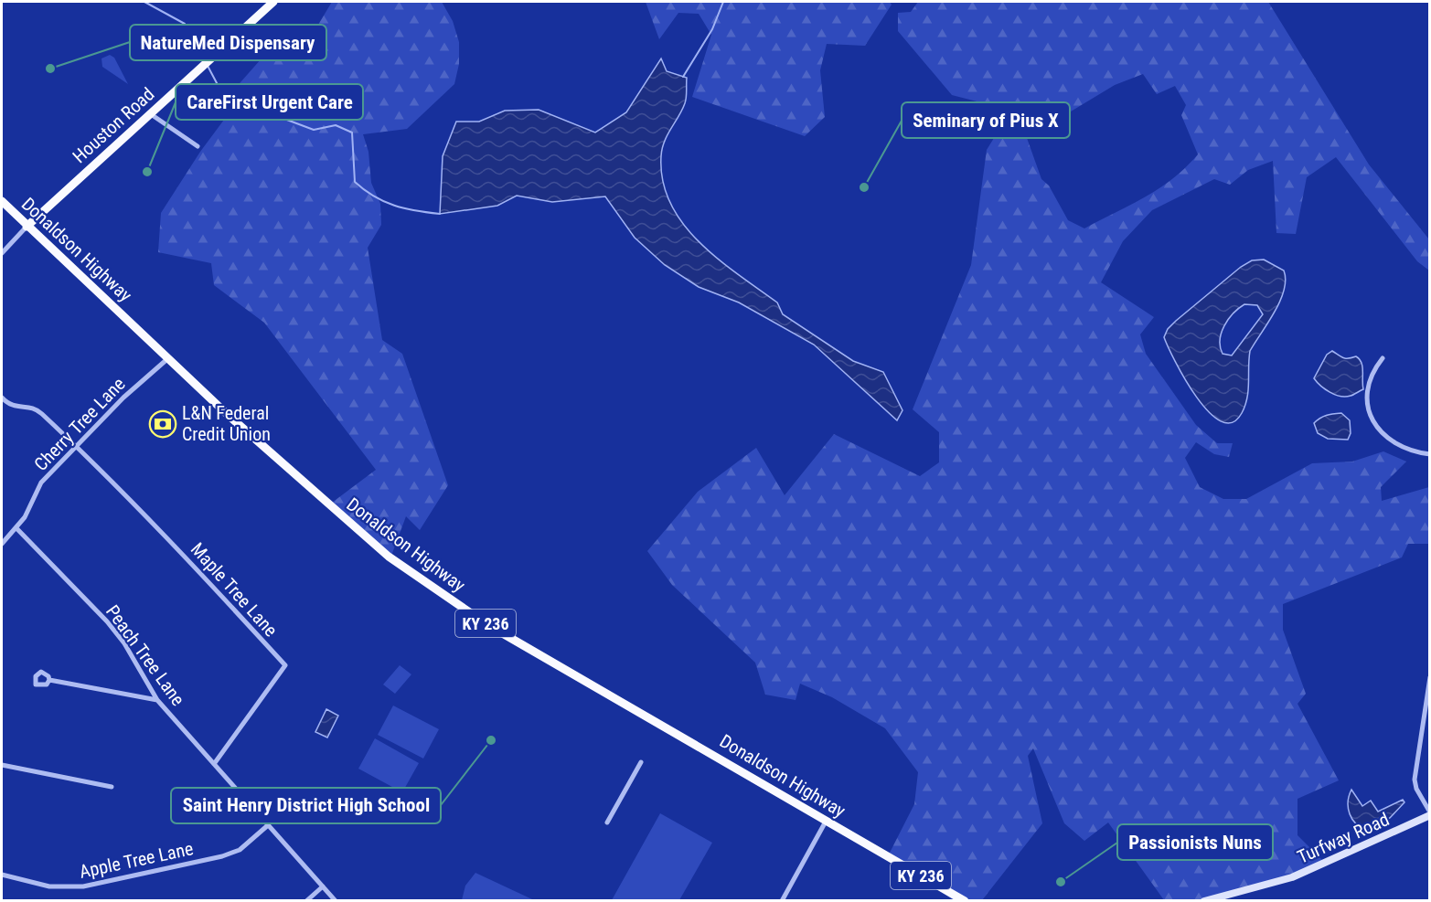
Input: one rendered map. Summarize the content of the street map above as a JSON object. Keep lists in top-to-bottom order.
{
  "streets": {
    "main road": [
      "Houston Road",
      "Donaldson Highway",
      "KY 236",
      "Turfway Road"
    ],
    "street": [
      "Cherry Tree Lane",
      "Maple Tree Lane",
      "Peach Tree Lane",
      "Apple Tree Lane"
    ]
  },
  "crossings": [
    ["Houston Road", "Donaldson Highway"],
    ["Donaldson Highway", "Cherry Tree Lane"],
    ["Cherry Tree Lane", "Maple Tree Lane"],
    ["Cherry Tree Lane", "Peach Tree Lane"],
    ["Maple Tree Lane", "Peach Tree Lane"],
    ["Peach Tree Lane", "Apple Tree Lane"]
  ],
  "places": {
    "other": [
      "NatureMed Dispensary",
      "CareFirst Urgent Care",
      "Seminary of Pius X",
      "Saint Henry District High School",
      "Passionists Nuns"
    ],
    "bank": ["L&N Federal Credit Union"]
  }
}
